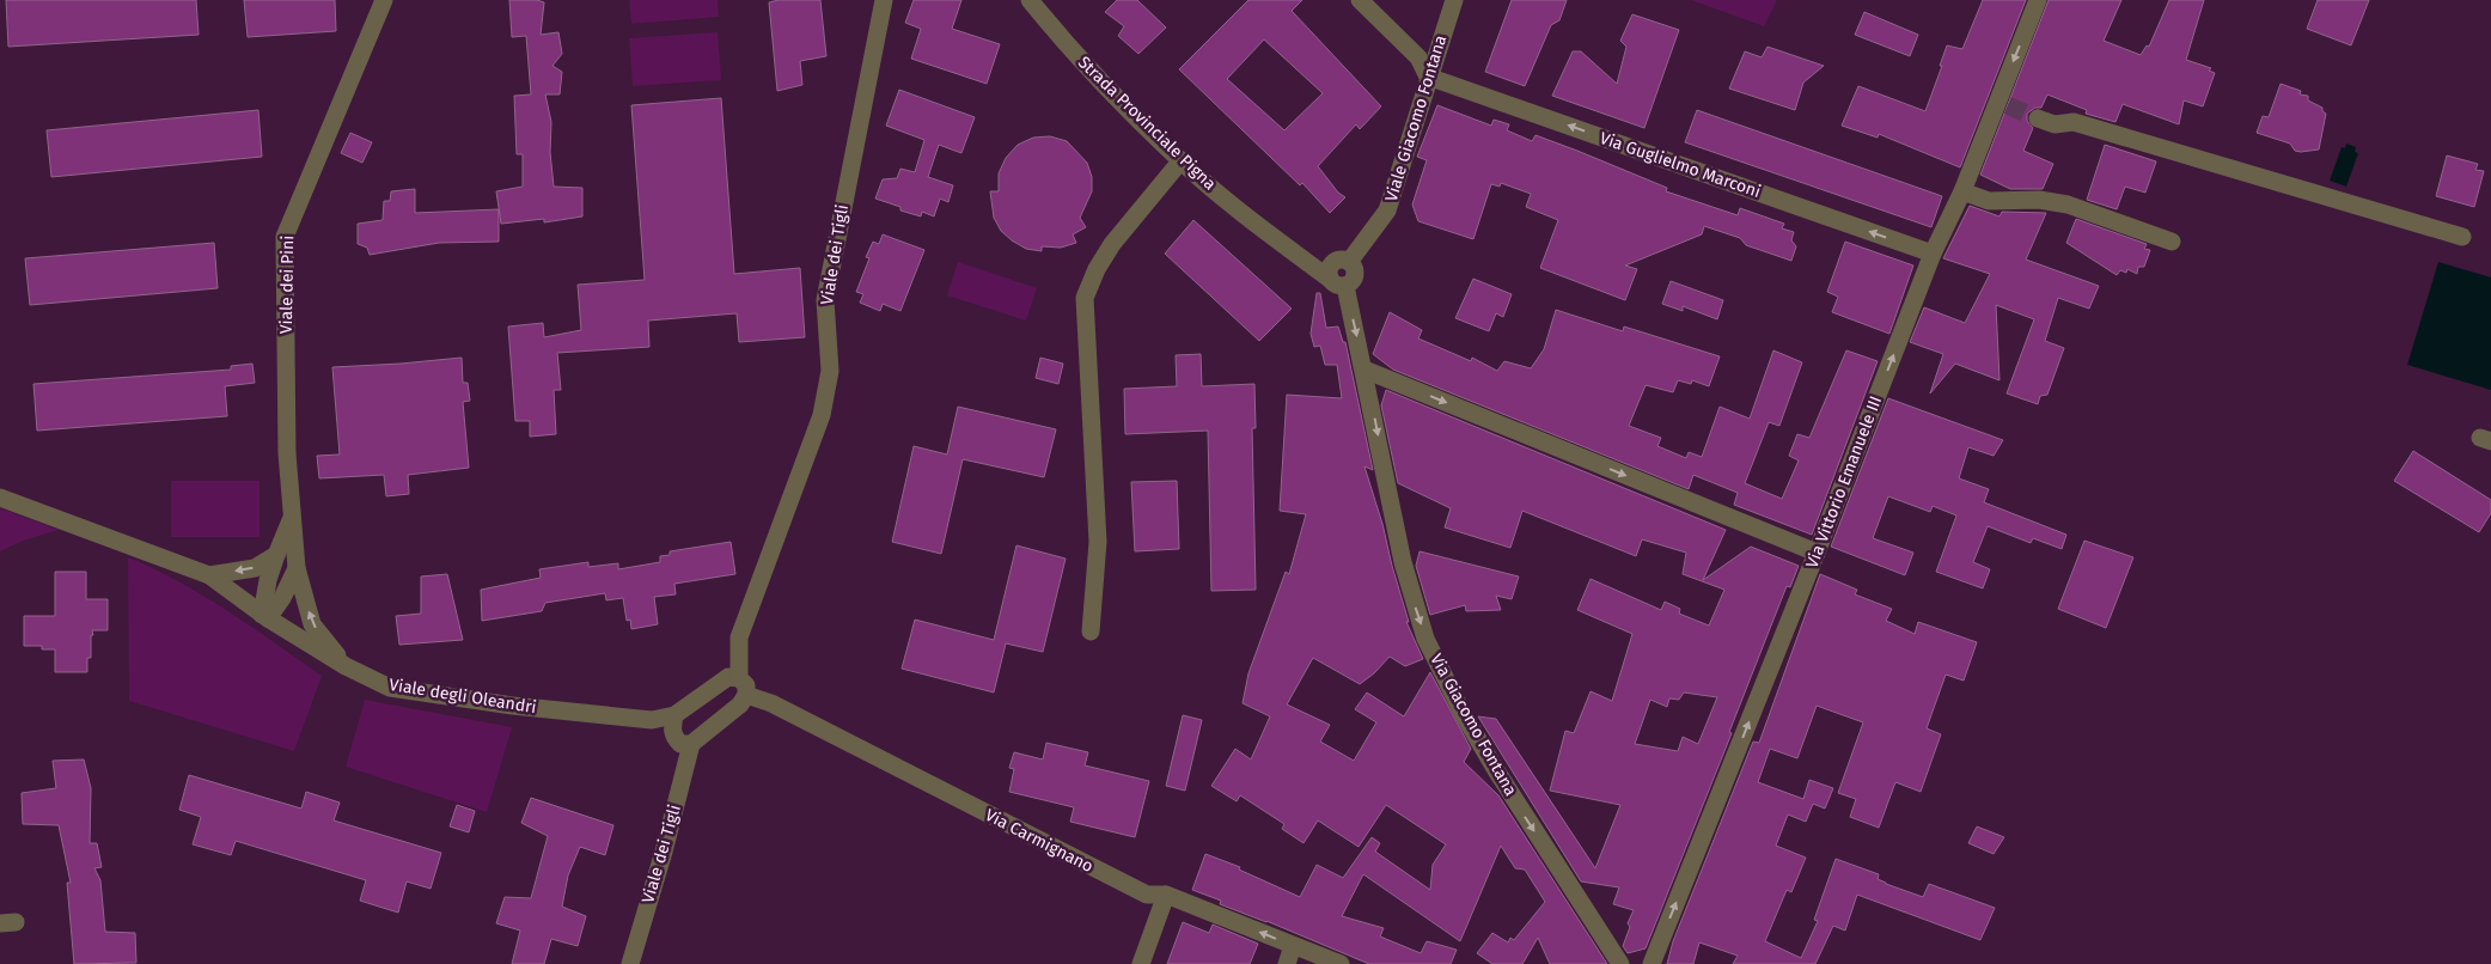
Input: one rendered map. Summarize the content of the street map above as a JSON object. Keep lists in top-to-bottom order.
{
  "streets": {
    "street": [
      "Viale Giacomo Fontana",
      "Strada Provinciale Pigna",
      "Via Guglielmo Marconi",
      "Viale dei Tigli",
      "Viale dei Pini",
      "Via Vittorio Emanuele III",
      "Viale degli Oleandri",
      "Via Giacomo Fontana",
      "Via Carmignano"
    ]
  },
  "crossings": [
    ["Viale Giacomo Fontana", "Strada Provinciale Pigna"],
    ["Viale Giacomo Fontana", "Via Guglielmo Marconi"],
    ["Viale Giacomo Fontana", "Via Giacomo Fontana"],
    ["Strada Provinciale Pigna", "Via Giacomo Fontana"],
    ["Via Guglielmo Marconi", "Via Vittorio Emanuele III"],
    ["Viale dei Pini", "Viale degli Oleandri"]
  ],
  "one_way": ["Via Guglielmo Marconi", "Via Giacomo Fontana"]
}
